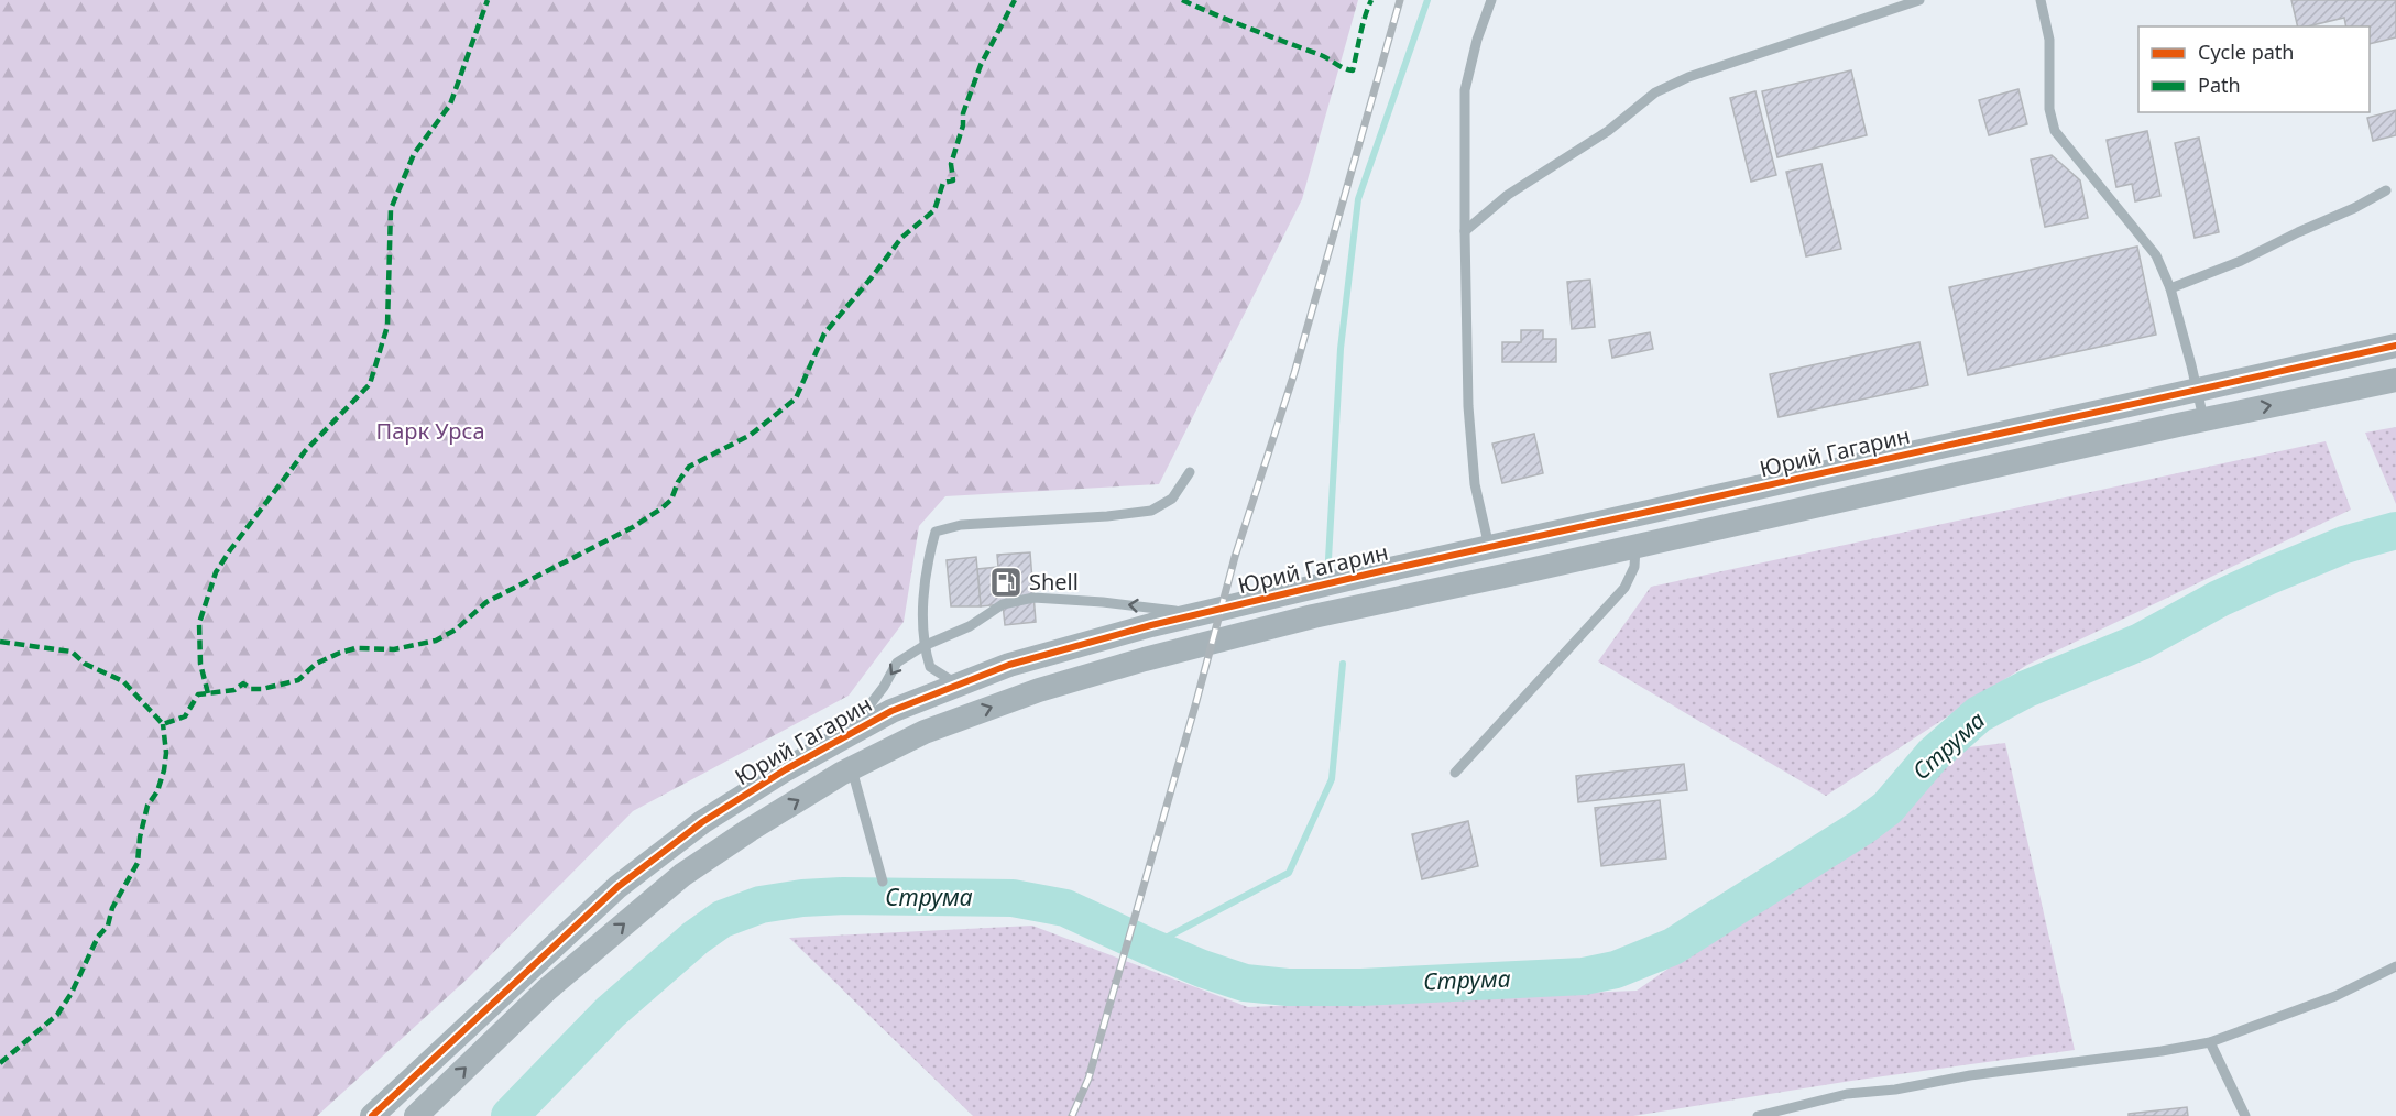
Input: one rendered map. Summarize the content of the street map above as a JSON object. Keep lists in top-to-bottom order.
{
  "streets": {
    "street": ["Юрий Гагарин"]
  },
  "water": ["Струма"],
  "parks": ["Парк Урса"],
  "places": {
    "fuel station": ["Shell"]
  },
  "legend": ["Cycle path", "Path"]
}
